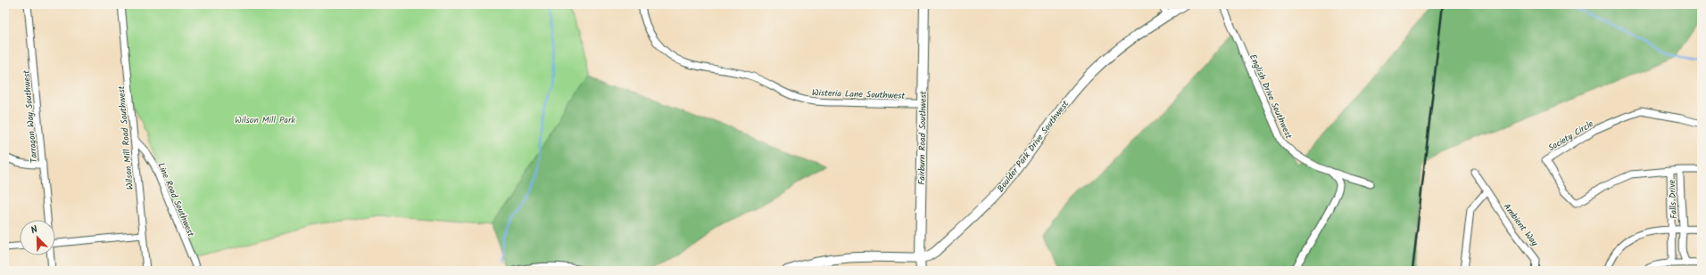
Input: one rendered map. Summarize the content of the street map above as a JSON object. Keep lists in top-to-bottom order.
{
  "streets": {
    "street": [
      "Wisteria Lane Southwest",
      "English Drive Southwest",
      "Tarragon Way Southwest",
      "Society Circle",
      "Wilson Mill Road Southwest",
      "Fairburn Road Southwest",
      "Boulder Park Drive Southwest",
      "Line Road Southwest",
      "Falls Drive",
      "Ambient Way"
    ]
  },
  "crossings": [
    ["Wisteria Lane Southwest", "Fairburn Road Southwest"],
    ["Society Circle", "Falls Drive"],
    ["Wilson Mill Road Southwest", "Line Road Southwest"],
    ["Fairburn Road Southwest", "Boulder Park Drive Southwest"]
  ],
  "parks": ["Wilson Mill Park"],
  "north": "top left"
}
